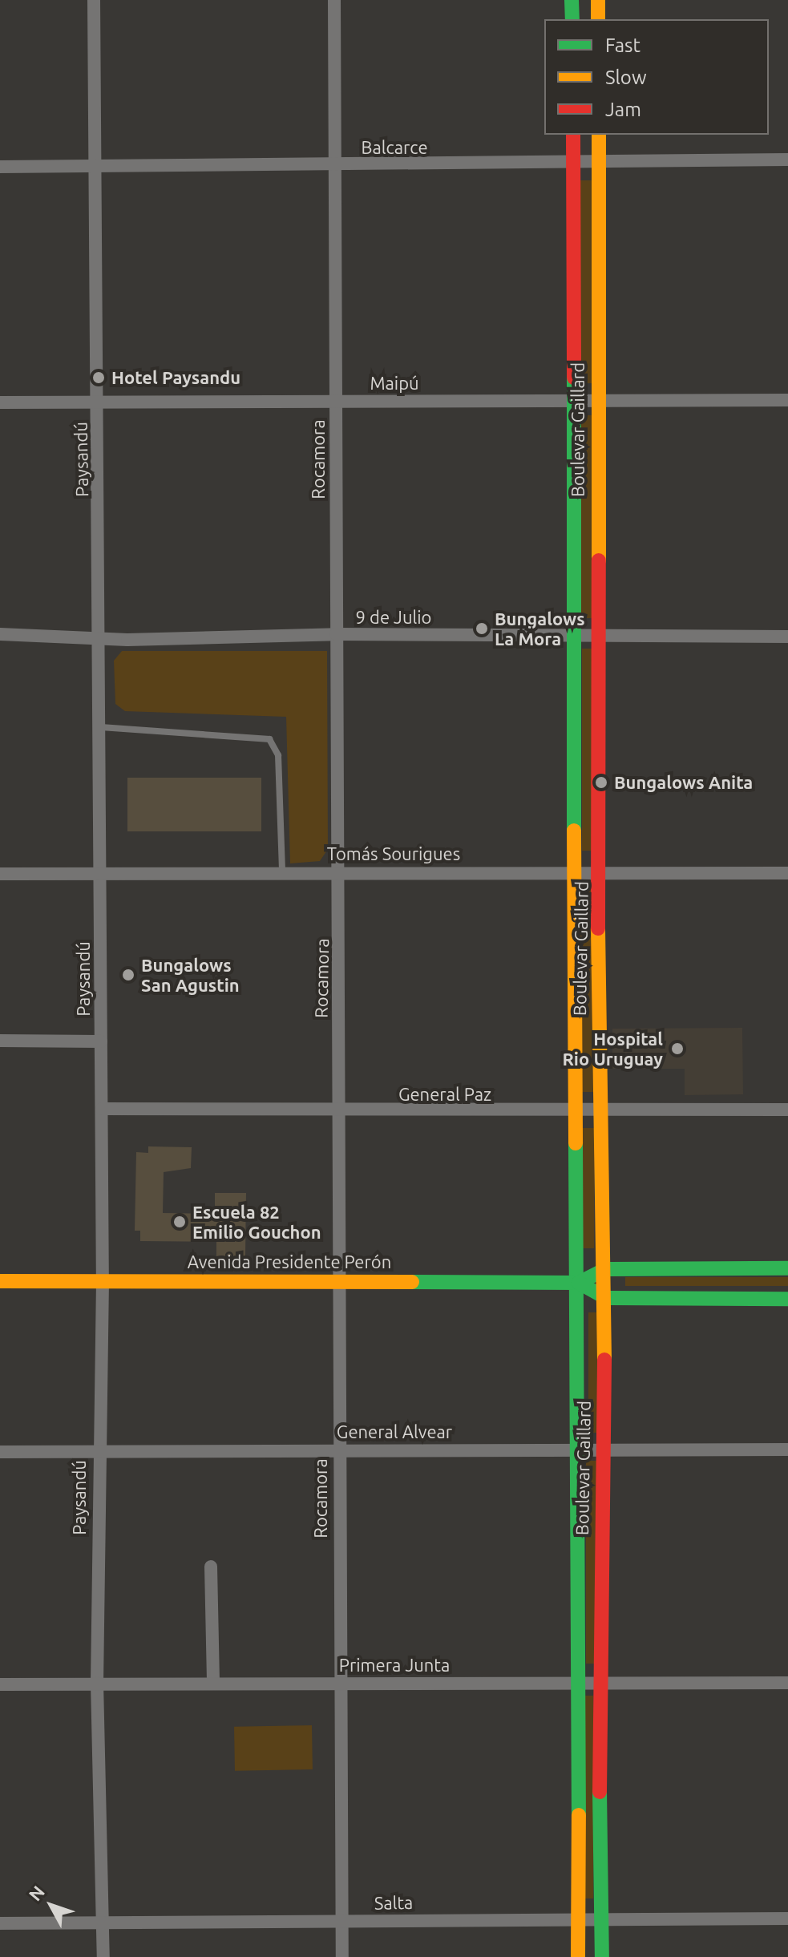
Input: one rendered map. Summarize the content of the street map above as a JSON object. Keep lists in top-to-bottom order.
{
  "streets": {
    "street": [
      "Balcarce",
      "Maipú",
      "Boulevar Gaillard",
      "Paysandú",
      "Rocamora",
      "9 de Julio",
      "Tomás Sourigues",
      "General Paz",
      "Avenida Presidente Perón",
      "General Alvear",
      "Primera Junta",
      "Salta"
    ]
  },
  "crossings": [
    ["Balcarce", "Boulevar Gaillard"],
    ["Balcarce", "Paysandú"],
    ["Balcarce", "Rocamora"],
    ["Maipú", "Boulevar Gaillard"],
    ["Maipú", "Paysandú"],
    ["Maipú", "Rocamora"],
    ["Boulevar Gaillard", "9 de Julio"],
    ["Boulevar Gaillard", "Tomás Sourigues"],
    ["Boulevar Gaillard", "General Paz"],
    ["Boulevar Gaillard", "Avenida Presidente Perón"],
    ["Boulevar Gaillard", "General Alvear"],
    ["Boulevar Gaillard", "Primera Junta"],
    ["Boulevar Gaillard", "Salta"],
    ["Paysandú", "9 de Julio"],
    ["Paysandú", "Tomás Sourigues"],
    ["Paysandú", "General Paz"],
    ["Paysandú", "Avenida Presidente Perón"],
    ["Paysandú", "General Alvear"],
    ["Paysandú", "Primera Junta"],
    ["Paysandú", "Salta"],
    ["Rocamora", "9 de Julio"],
    ["Rocamora", "Tomás Sourigues"],
    ["Rocamora", "General Paz"],
    ["Rocamora", "Avenida Presidente Perón"],
    ["Rocamora", "General Alvear"],
    ["Rocamora", "Primera Junta"],
    ["Rocamora", "Salta"]
  ],
  "places": [
    "Hotel Paysandu",
    "Bungalows La Mora",
    "Bungalows Anita",
    "Bungalows San Agustin",
    "Hospital Rio Uruguay",
    "Escuela 82 Emilio Gouchon"
  ],
  "legend": ["Fast", "Slow", "Jam"],
  "north": "top left"
}
